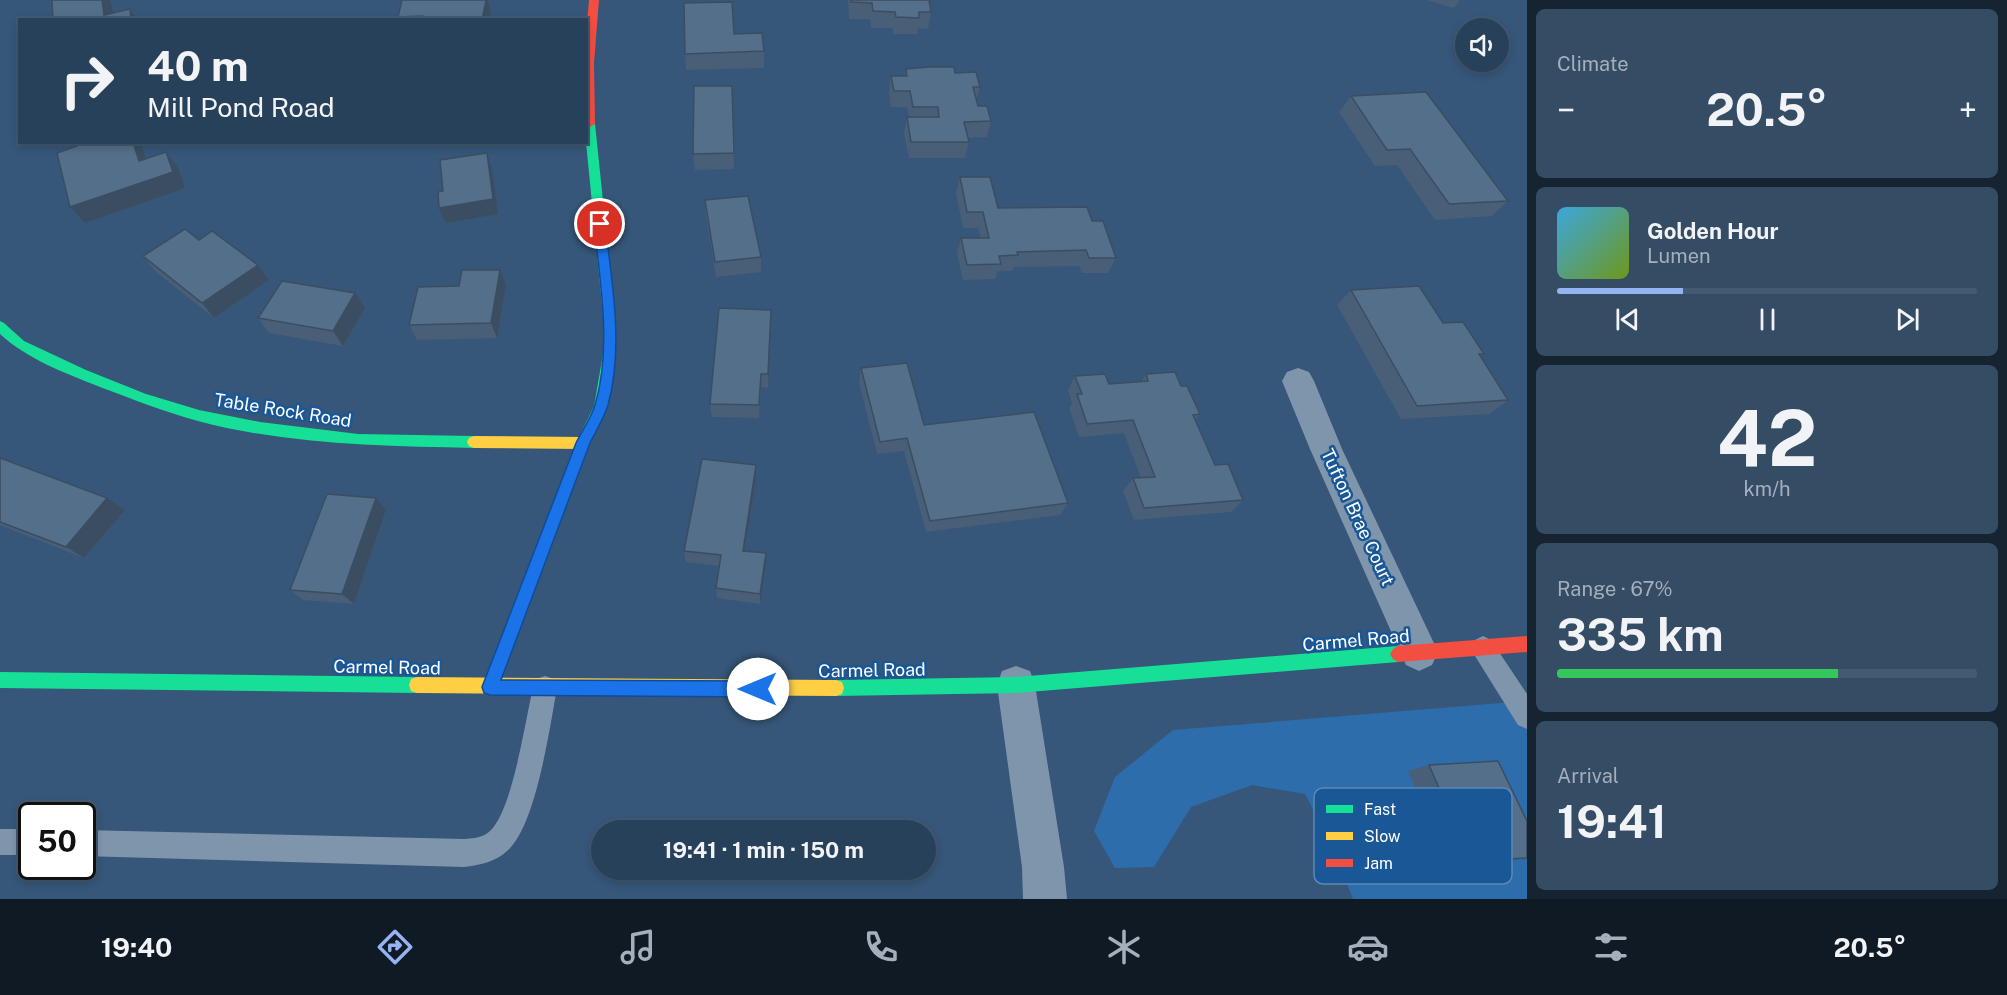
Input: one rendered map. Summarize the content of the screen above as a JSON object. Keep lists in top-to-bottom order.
{
  "streets": {
    "street": ["Table Rock Road", "Tufton Brae Court", "Carmel Road"]
  },
  "crossings": [
    ["Tufton Brae Court", "Carmel Road"]
  ],
  "legend": ["Fast", "Slow", "Jam"],
  "page": {
    "tile": [
      "Climate",
      ["42", "km/h"],
      ["Range · 67%", "335 km"],
      ["Arrival", "19:41"]
    ],
    "turn": ["40 m", "Mill Pond Road"],
    "heat": ["−", "20.5°", "+"],
    "song": ["Golden Hour", "Lumen"],
    "limit": "50",
    "trip": "19:41 · 1 min · 150 m",
    "tabs": ["19:40", "20.5°"]
  }
}
